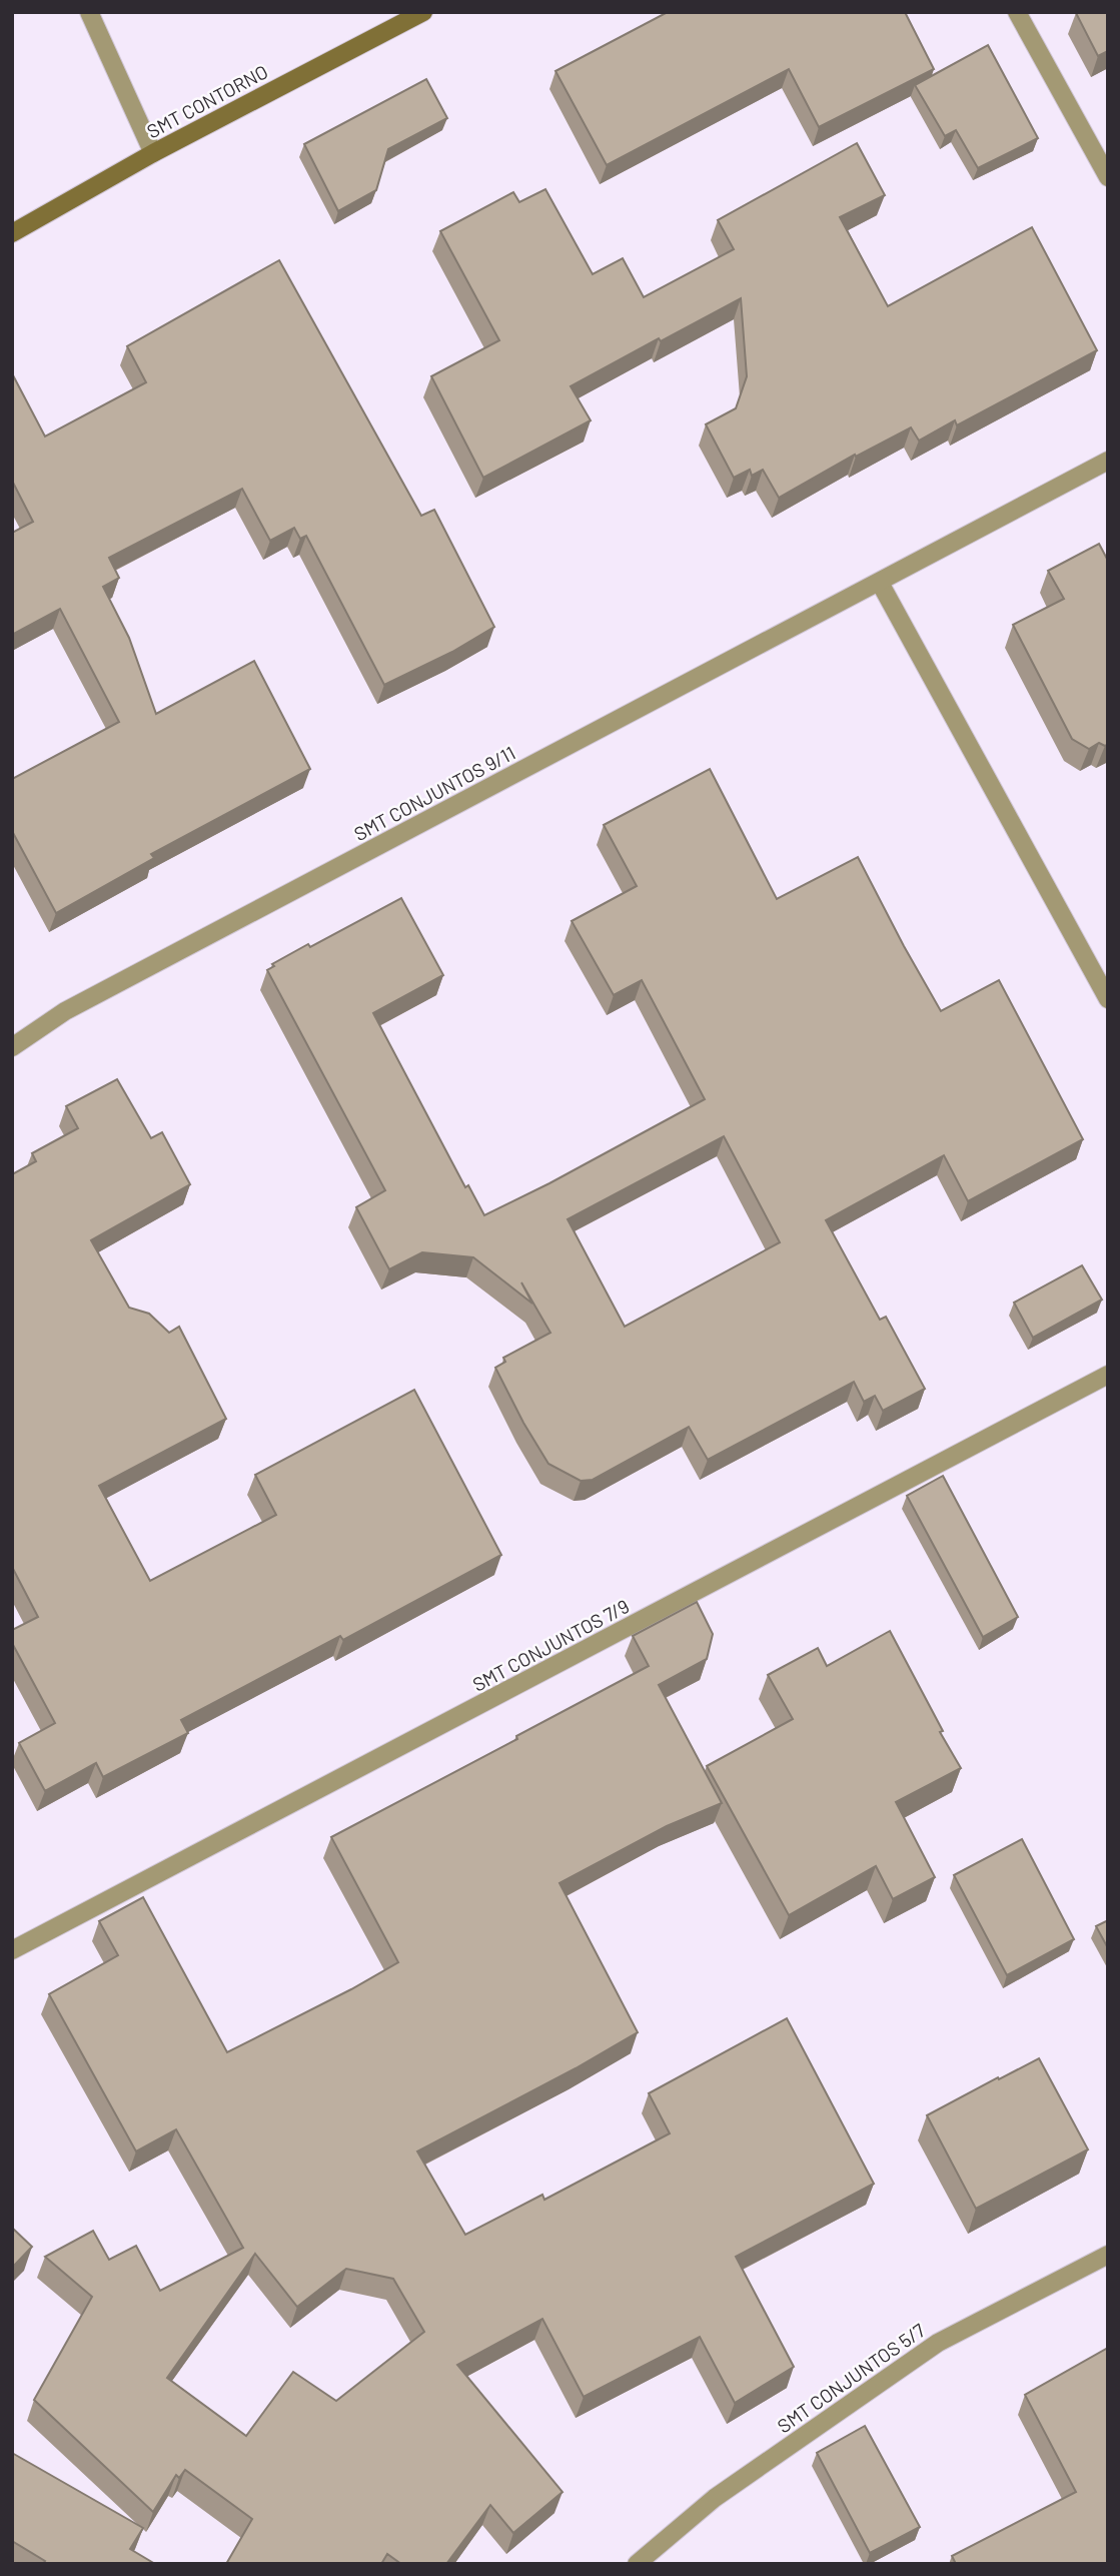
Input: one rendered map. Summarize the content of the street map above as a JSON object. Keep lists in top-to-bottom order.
{
  "streets": {
    "street": [
      "SMT CONTORNO",
      "SMT CONJUNTOS 9/11",
      "SMT CONJUNTOS 7/9",
      "SMT CONJUNTOS 5/7"
    ]
  }
}
